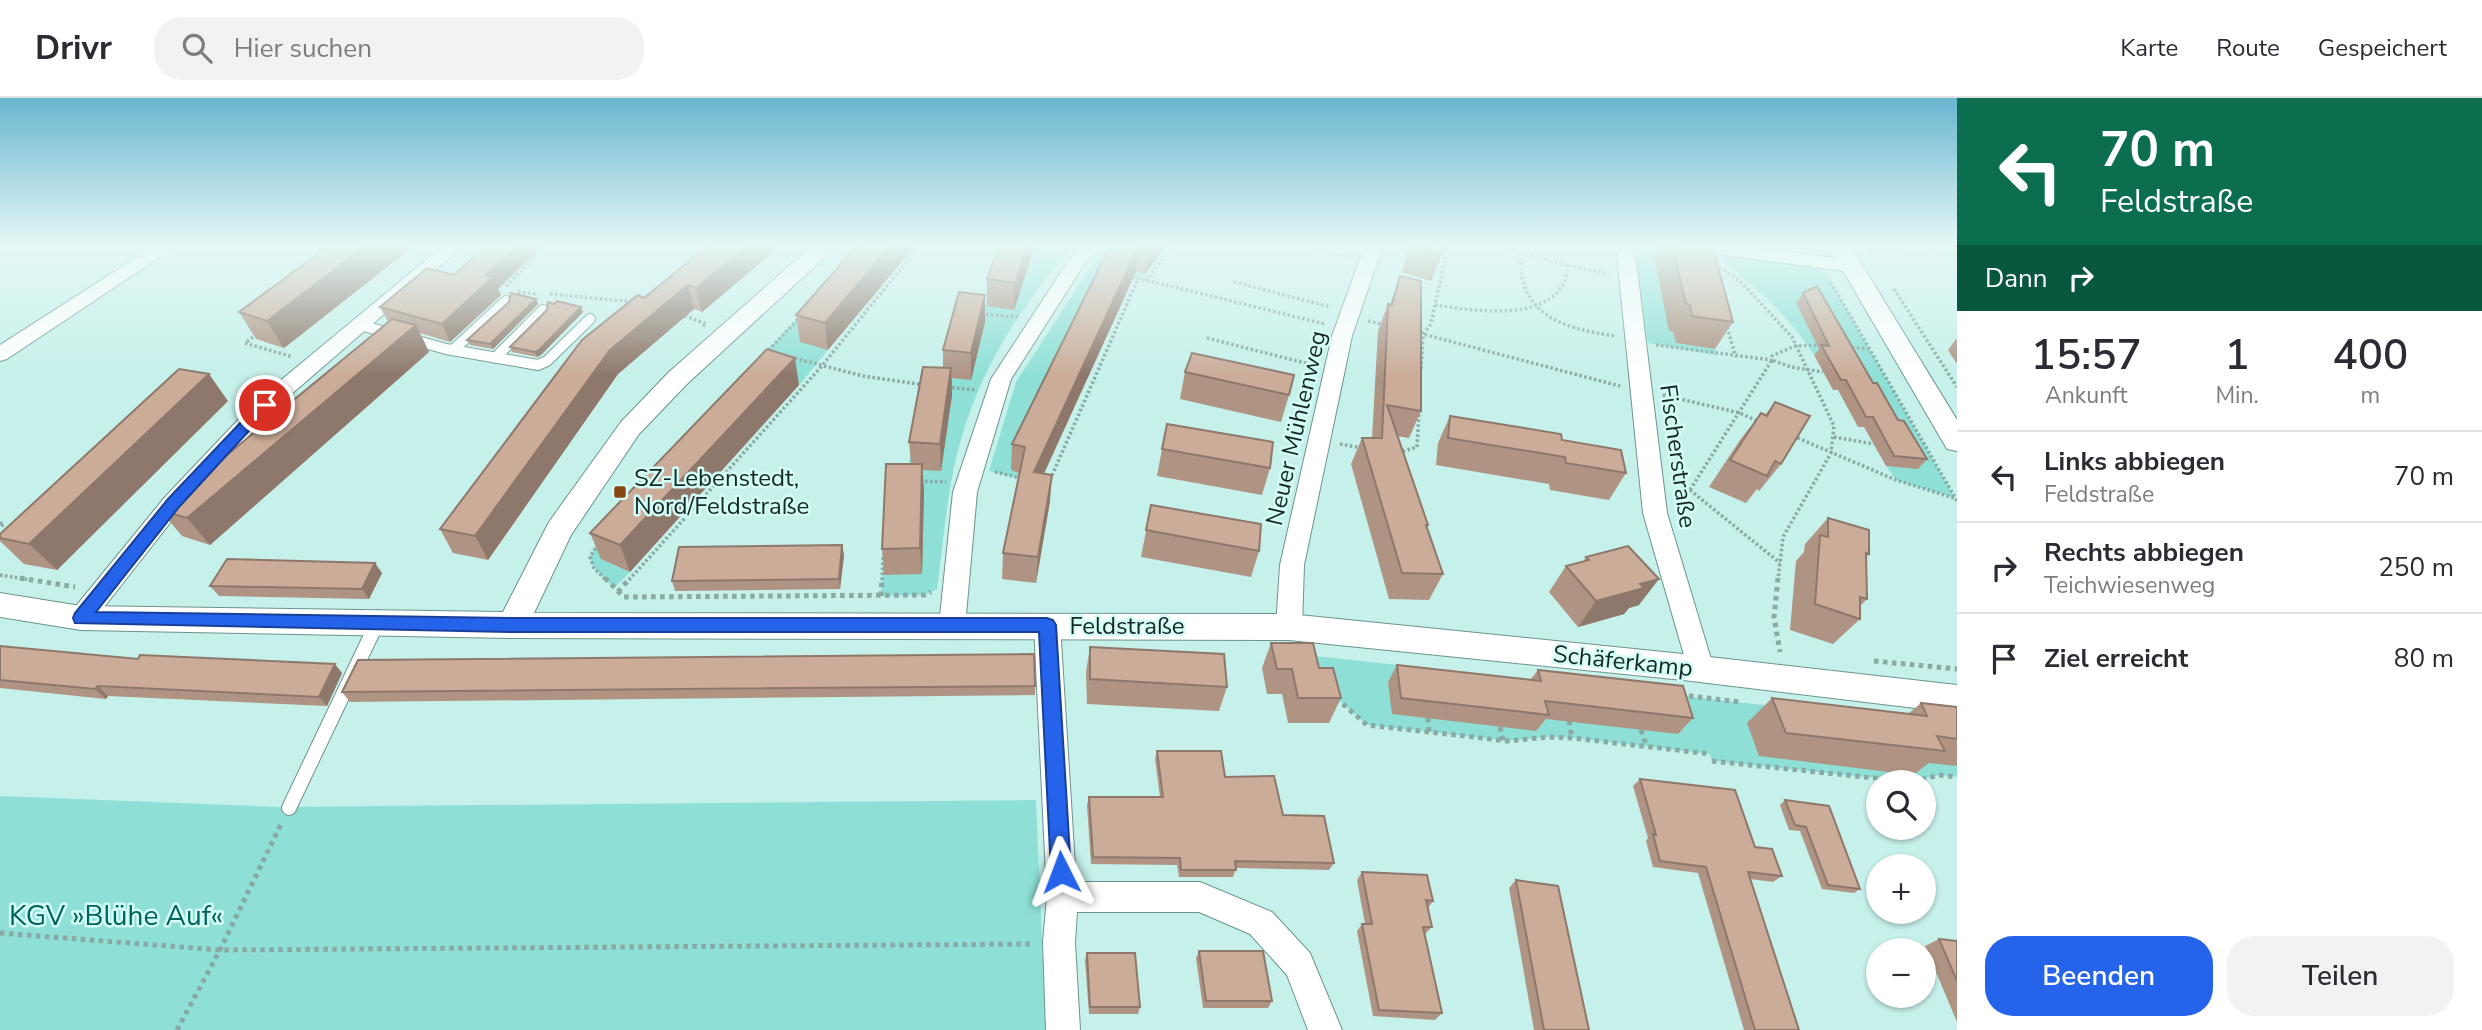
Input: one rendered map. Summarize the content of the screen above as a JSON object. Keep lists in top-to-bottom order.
{
  "streets": {
    "street": [
      "Neuer Mühlenweg",
      "Fischerstraße",
      "Feldstraße",
      "Schäferkamp"
    ]
  },
  "crossings": [
    ["Neuer Mühlenweg", "Feldstraße"],
    ["Neuer Mühlenweg", "Schäferkamp"],
    ["Fischerstraße", "Schäferkamp"],
    ["Feldstraße", "Schäferkamp"]
  ],
  "parks": ["KGV »Blühe Auf«"],
  "places": {
    "transit": ["SZ-Lebenstedt, Nord/Feldstraße"]
  },
  "page": {
    "header": "Drivr",
    "search": "Hier suchen",
    "nav": ["Karte", "Route", "Gespeichert"],
    "turn": ["70 m", "Feldstraße"],
    "then": "Dann",
    "eta": [
      "15:57",
      "Ankunft",
      "1",
      "Min.",
      "400",
      "m"
    ],
    "list": [
      {
        "name": "Links abbiegen",
        "note": "Feldstraße",
        "value": "70 m"
      },
      {
        "name": "Rechts abbiegen",
        "note": "Teichwiesenweg",
        "value": "250 m"
      },
      {
        "name": "Ziel erreicht",
        "value": "80 m"
      }
    ],
    "map_buttons": ["+", "−"],
    "buttons": ["Beenden", "Teilen"]
  }
}
